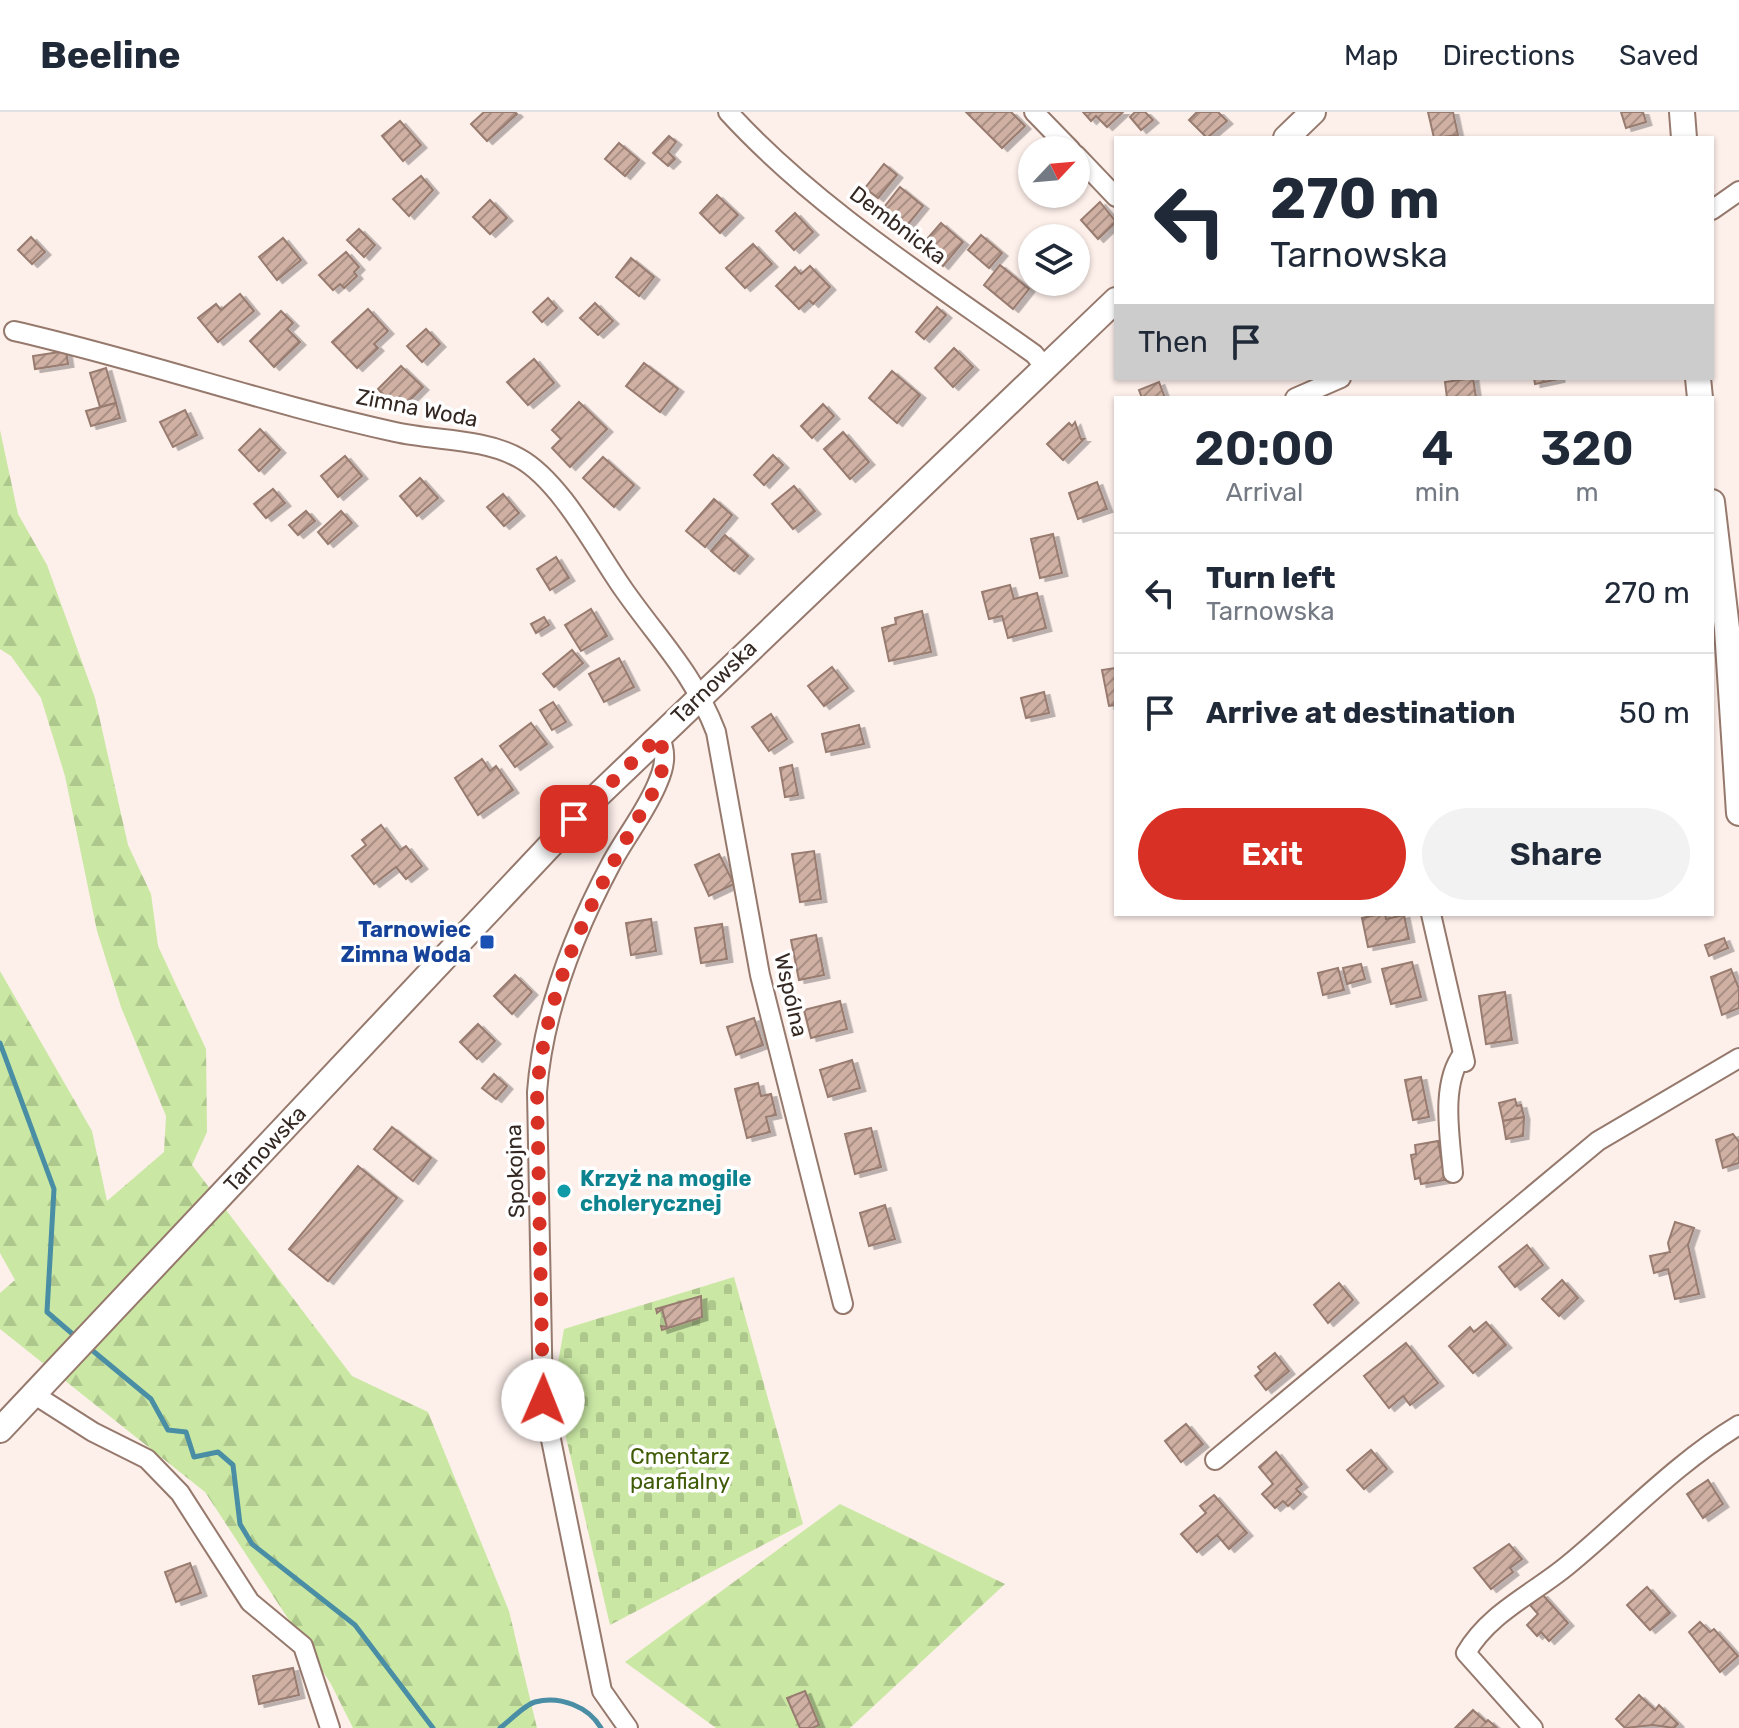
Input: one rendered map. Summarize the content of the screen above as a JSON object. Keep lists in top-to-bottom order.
{
  "streets": {
    "main road": ["Tarnowska"],
    "street": [
      "Dembnicka",
      "Zimna Woda",
      "Wspólna",
      "Spokojna"
    ]
  },
  "crossings": [
    ["Dembnicka", "Tarnowska"],
    ["Zimna Woda", "Tarnowska"],
    ["Zimna Woda", "Wspólna"],
    ["Tarnowska", "Wspólna"],
    ["Tarnowska", "Spokojna"]
  ],
  "parks": ["Cmentarz parafialny"],
  "places": {
    "transit": ["Tarnowiec Zimna Woda"],
    "other": ["Krzyż na mogile cholerycznej"]
  },
  "north": "top right",
  "page": {
    "header": "Beeline",
    "nav": ["Map", "Directions", "Saved"],
    "turn": ["270 m", "Tarnowska"],
    "then": "Then",
    "eta": [
      "20:00",
      "Arrival",
      "4",
      "min",
      "320",
      "m"
    ],
    "list": [
      {
        "name": "Turn left",
        "note": "Tarnowska",
        "value": "270 m"
      },
      {
        "name": "Arrive at destination",
        "value": "50 m"
      }
    ],
    "buttons": ["Exit", "Share"]
  }
}
